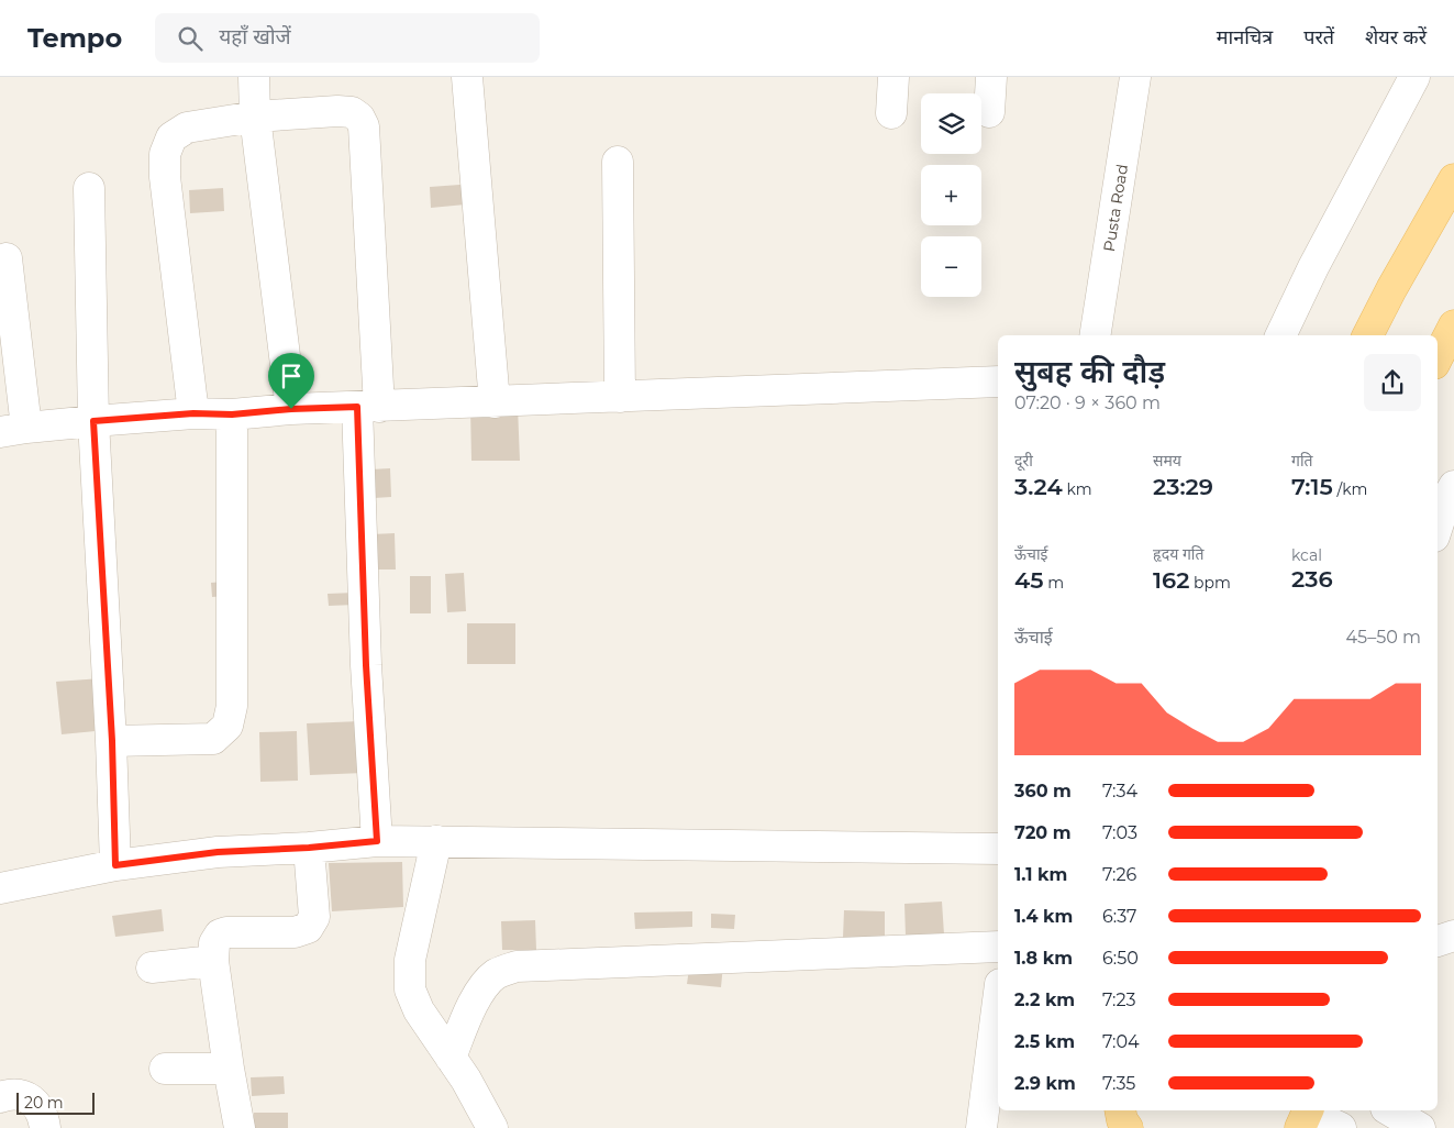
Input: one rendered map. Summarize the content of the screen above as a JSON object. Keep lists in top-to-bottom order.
{
  "streets": {
    "street": ["Pusta Road"]
  },
  "scale_bar": "20 m",
  "page": {
    "header": "Tempo",
    "search": "यहाँ खोजें",
    "nav": ["मानचित्र", "परतें", "शेयर करें"],
    "map_buttons": ["+", "−"],
    "heading": ["सुबह की दौड़", "07:20 · 9 × 360 m"],
    "stats": [
      ["दूरी", "3.24 km"],
      ["समय", "23:29"],
      ["गति", "7:15 /km"],
      ["ऊँचाई", "45 m"],
      ["हृदय गति", "162 bpm"],
      ["kcal", "236"]
    ],
    "chart": ["ऊँचाई", "45–50 m"],
    "list": [
      {
        "name": "360 m",
        "note": "7:34"
      },
      {
        "name": "720 m",
        "note": "7:03"
      },
      {
        "name": "1.1 km",
        "note": "7:26"
      },
      {
        "name": "1.4 km",
        "note": "6:37"
      },
      {
        "name": "1.8 km",
        "note": "6:50"
      },
      {
        "name": "2.2 km",
        "note": "7:23"
      },
      {
        "name": "2.5 km",
        "note": "7:04"
      },
      {
        "name": "2.9 km",
        "note": "7:35"
      }
    ],
    "scale": "20 m"
  }
}
